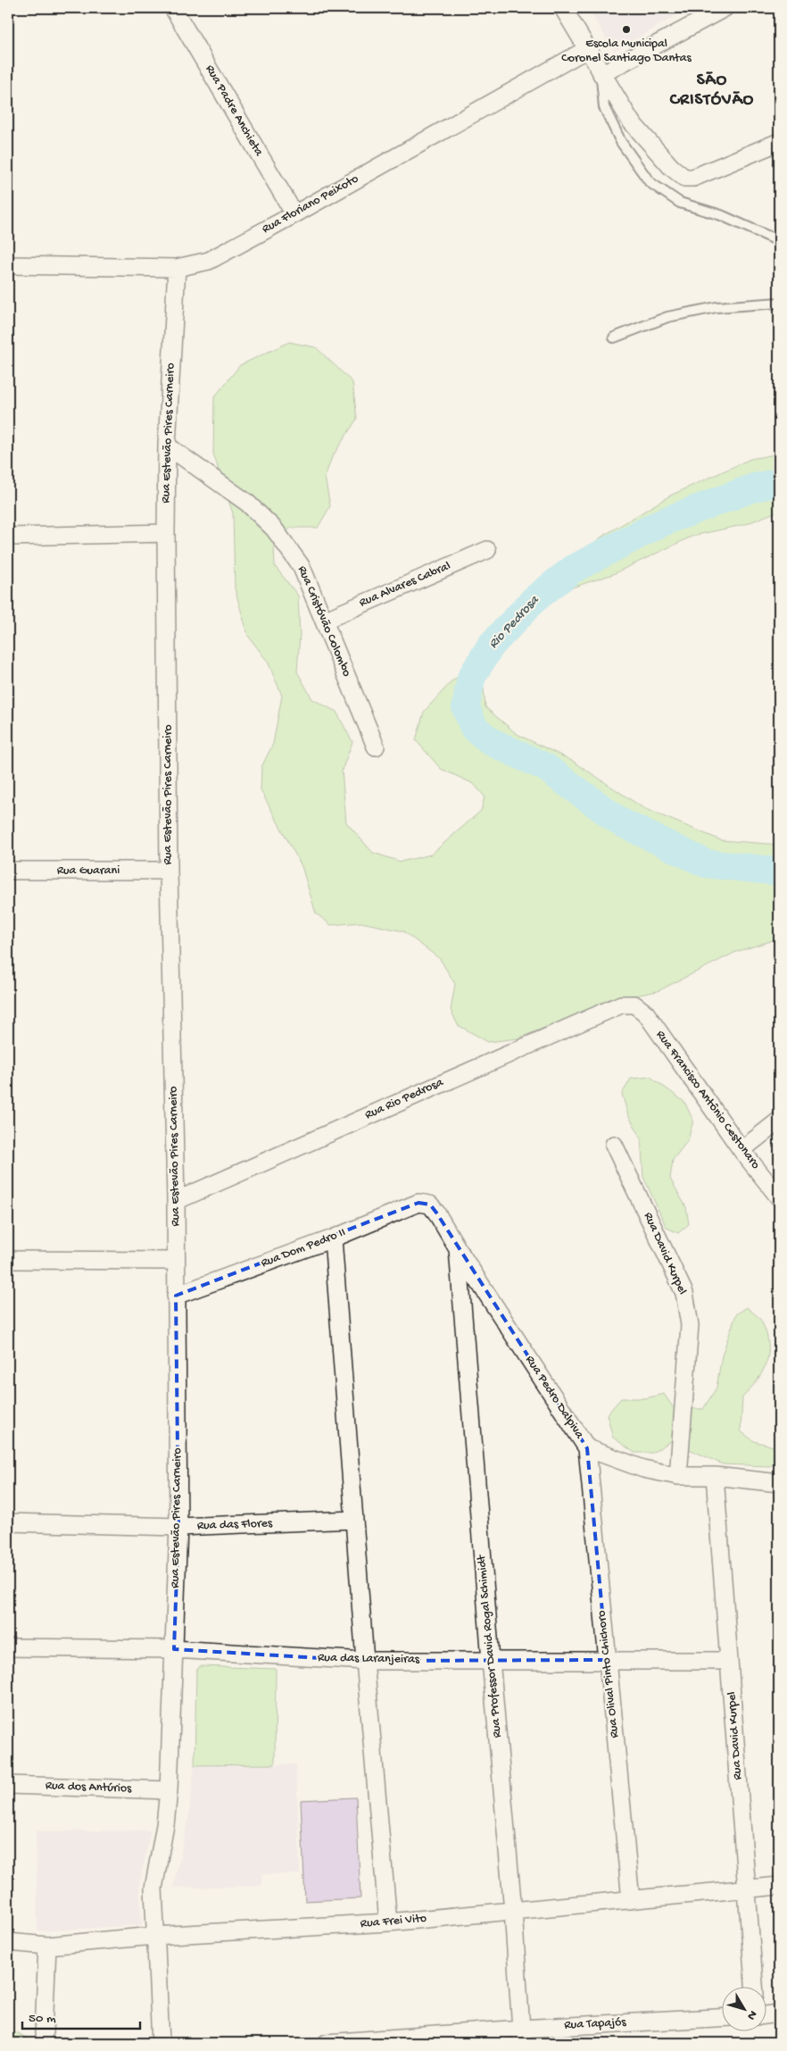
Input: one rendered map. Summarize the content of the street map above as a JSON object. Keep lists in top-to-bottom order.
{
  "streets": {
    "street": [
      "Rua Padre Anchieta",
      "Rua Floriano Peixoto",
      "Rua Estevão Pires Carneiro",
      "Rua Alvares Cabral",
      "Rua Cristóvão Colombo",
      "Rua Guarani",
      "Rua Rio Pedrosa",
      "Rua Francisco Antônio Cestonaro",
      "Rua Dom Pedro II",
      "Rua David Kurpel",
      "Rua Pedro Dalpiva",
      "Rua das Flores",
      "Rua Professor David Rogal Schimidt",
      "Rua das Laranjeiras",
      "Rua Olival Pinto Chichoro",
      "Rua dos Antúrios",
      "Rua Frei Vito",
      "Rua Tapajós"
    ]
  },
  "crossings": [
    ["Rua Padre Anchieta", "Rua Floriano Peixoto"],
    ["Rua Floriano Peixoto", "Rua Estevão Pires Carneiro"],
    ["Rua Estevão Pires Carneiro", "Rua Cristóvão Colombo"],
    ["Rua Estevão Pires Carneiro", "Rua Guarani"],
    ["Rua Estevão Pires Carneiro", "Rua Rio Pedrosa"],
    ["Rua Estevão Pires Carneiro", "Rua Dom Pedro II"],
    ["Rua Estevão Pires Carneiro", "Rua das Flores"],
    ["Rua Estevão Pires Carneiro", "Rua das Laranjeiras"],
    ["Rua Estevão Pires Carneiro", "Rua dos Antúrios"],
    ["Rua Estevão Pires Carneiro", "Rua Frei Vito"],
    ["Rua Alvares Cabral", "Rua Cristóvão Colombo"],
    ["Rua Rio Pedrosa", "Rua Francisco Antônio Cestonaro"],
    ["Rua Dom Pedro II", "Rua Pedro Dalpiva"],
    ["Rua David Kurpel", "Rua Pedro Dalpiva"],
    ["Rua David Kurpel", "Rua das Laranjeiras"],
    ["Rua David Kurpel", "Rua Frei Vito"],
    ["Rua Pedro Dalpiva", "Rua Professor David Rogal Schimidt"],
    ["Rua Pedro Dalpiva", "Rua Olival Pinto Chichoro"],
    ["Rua Professor David Rogal Schimidt", "Rua das Laranjeiras"],
    ["Rua Professor David Rogal Schimidt", "Rua Frei Vito"],
    ["Rua Professor David Rogal Schimidt", "Rua Tapajós"],
    ["Rua das Laranjeiras", "Rua Olival Pinto Chichoro"],
    ["Rua Olival Pinto Chichoro", "Rua Frei Vito"]
  ],
  "districts": ["SÃO CRISTÓVÃO"],
  "water": ["Rio Pedrosa"],
  "places": ["Escola Municipal Coronel Santiago Dantas"],
  "scale_bar": "50 m",
  "north": "bottom right"
}
